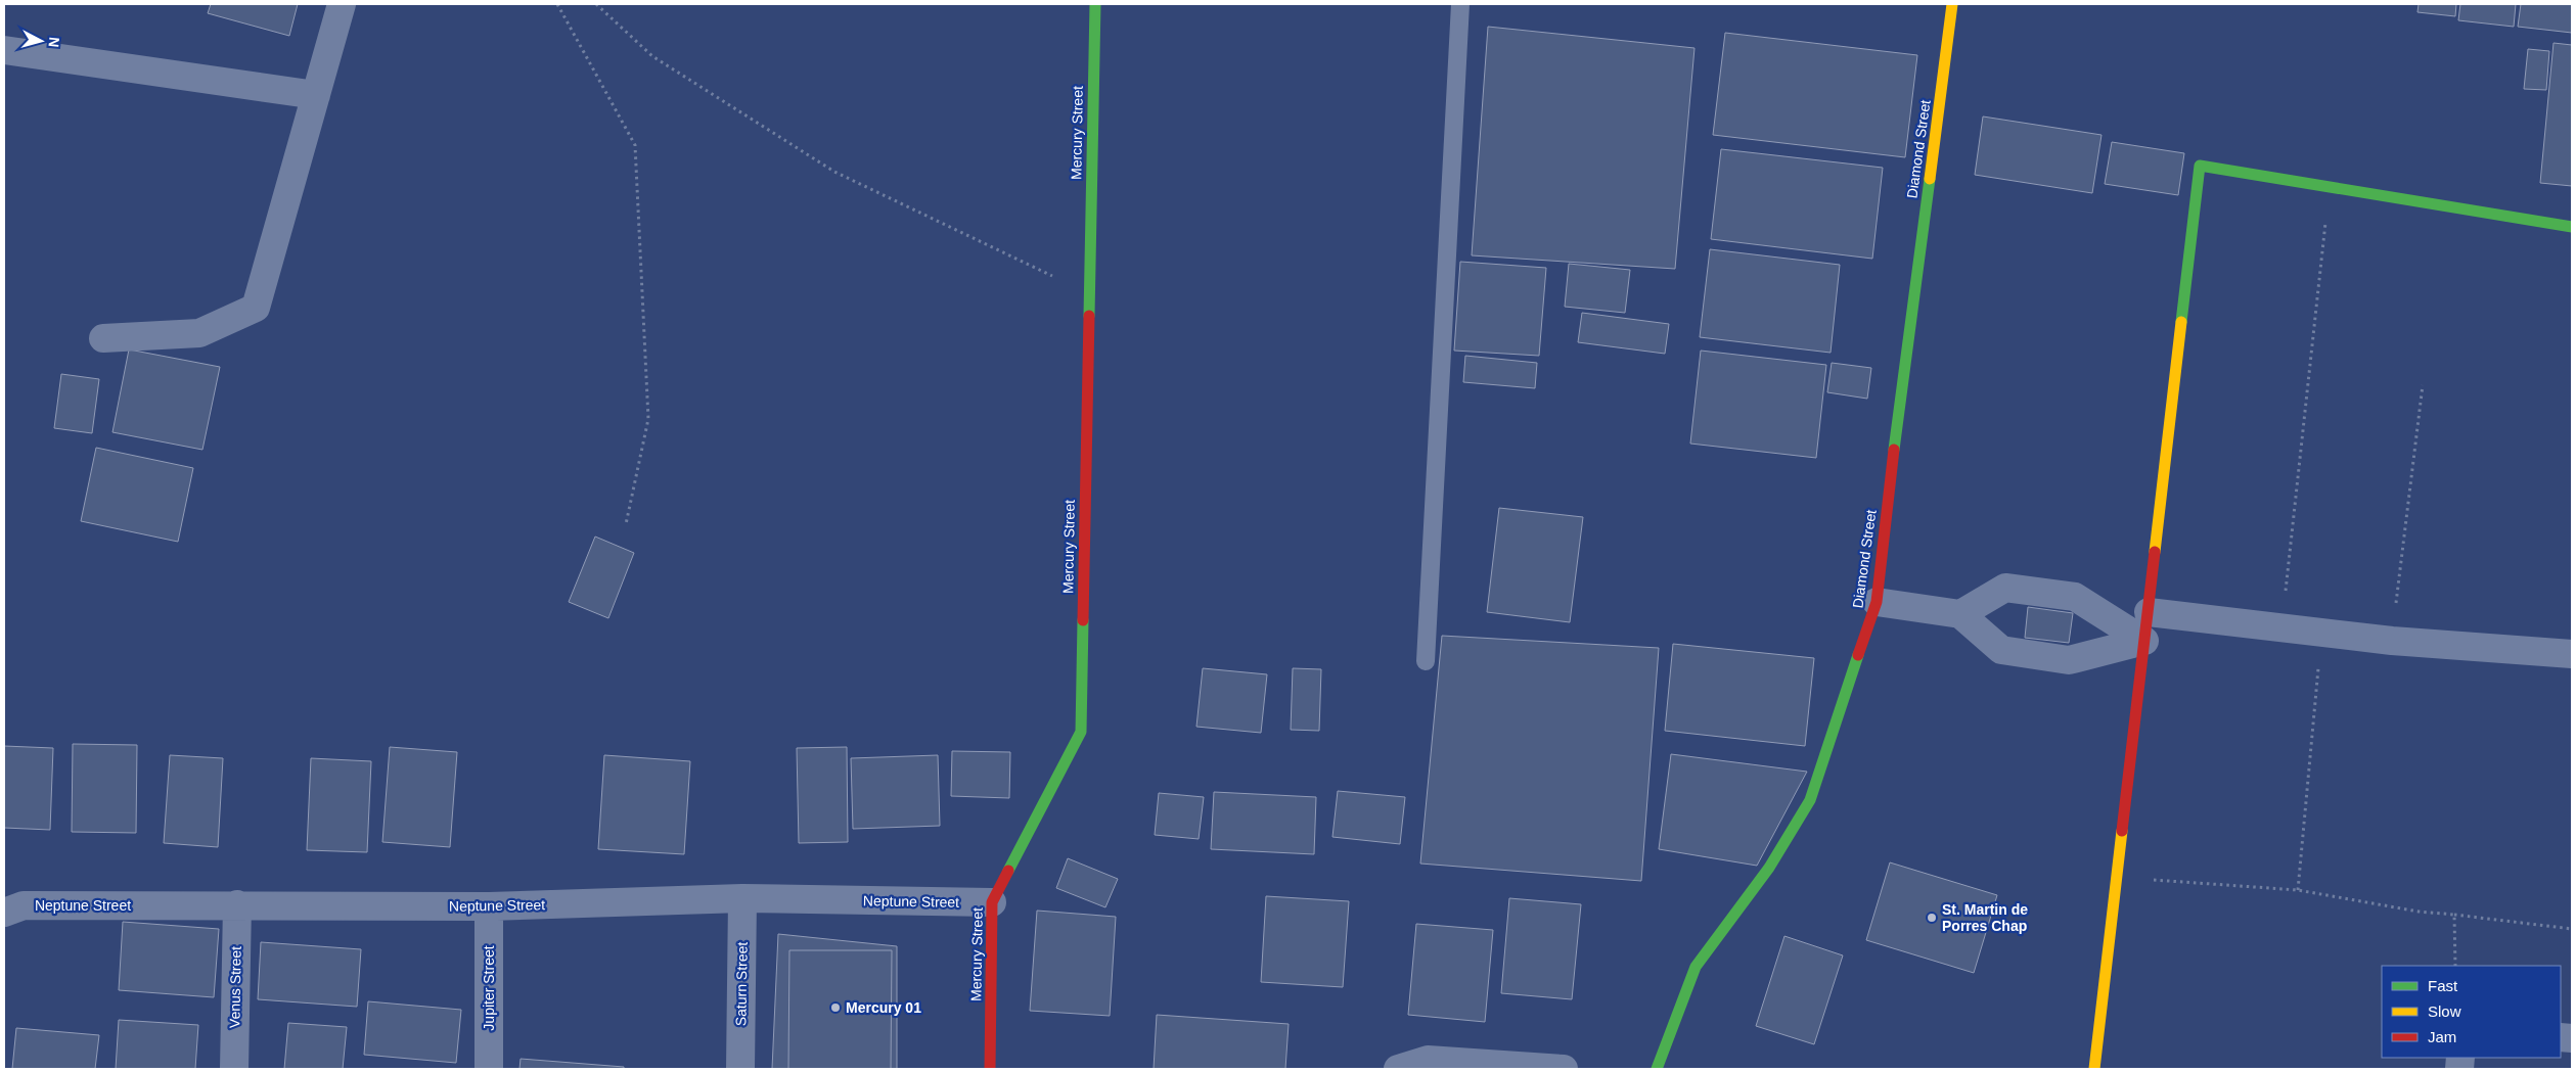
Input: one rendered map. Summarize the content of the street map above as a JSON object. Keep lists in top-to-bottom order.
{
  "streets": {
    "street": [
      "Mercury Street",
      "Diamond Street",
      "Neptune Street",
      "Saturn Street",
      "Venus Street",
      "Jupiter Street"
    ]
  },
  "crossings": [
    ["Mercury Street", "Neptune Street"],
    ["Neptune Street", "Saturn Street"],
    ["Neptune Street", "Venus Street"],
    ["Neptune Street", "Jupiter Street"]
  ],
  "places": ["St. Martin de Porres Chap", "Mercury 01"],
  "legend": ["Fast", "Slow", "Jam"],
  "north": "right"
}
